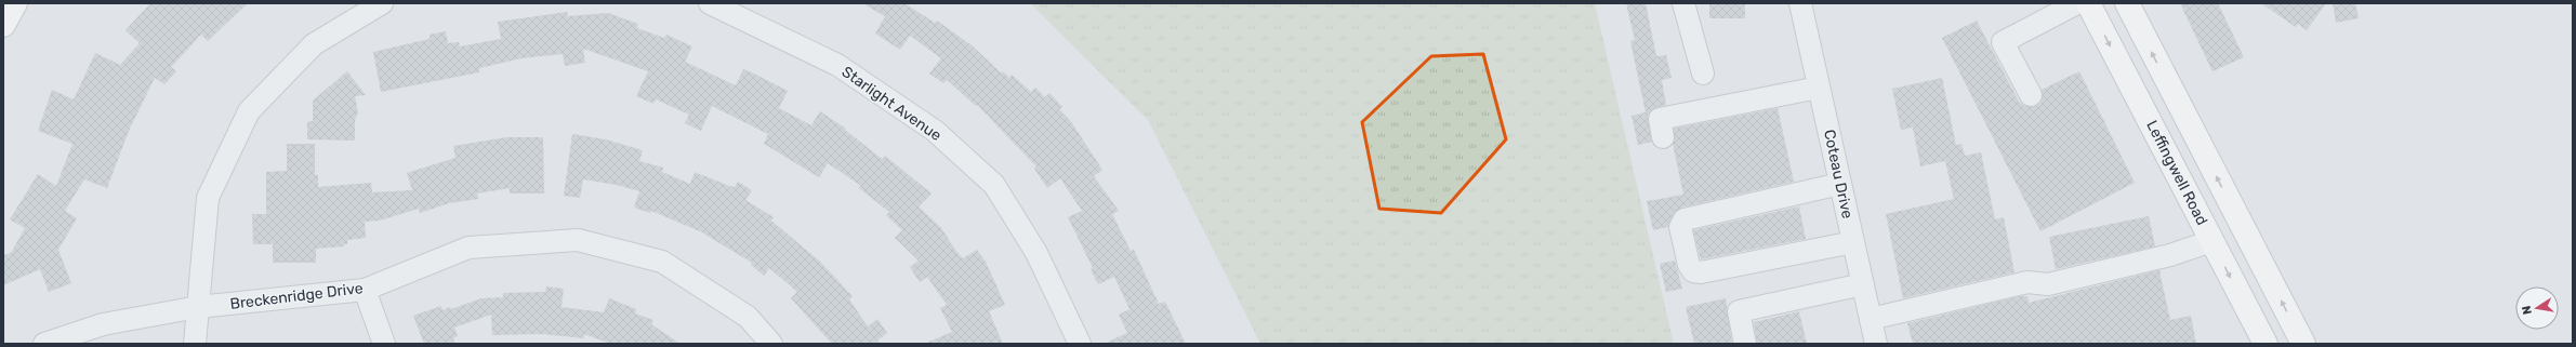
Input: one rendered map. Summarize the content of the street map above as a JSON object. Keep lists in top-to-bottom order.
{
  "streets": {
    "main road": ["Leffingwell Road"],
    "street": ["Starlight Avenue", "Coteau Drive", "Breckenridge Drive"]
  },
  "north": "left"
}
